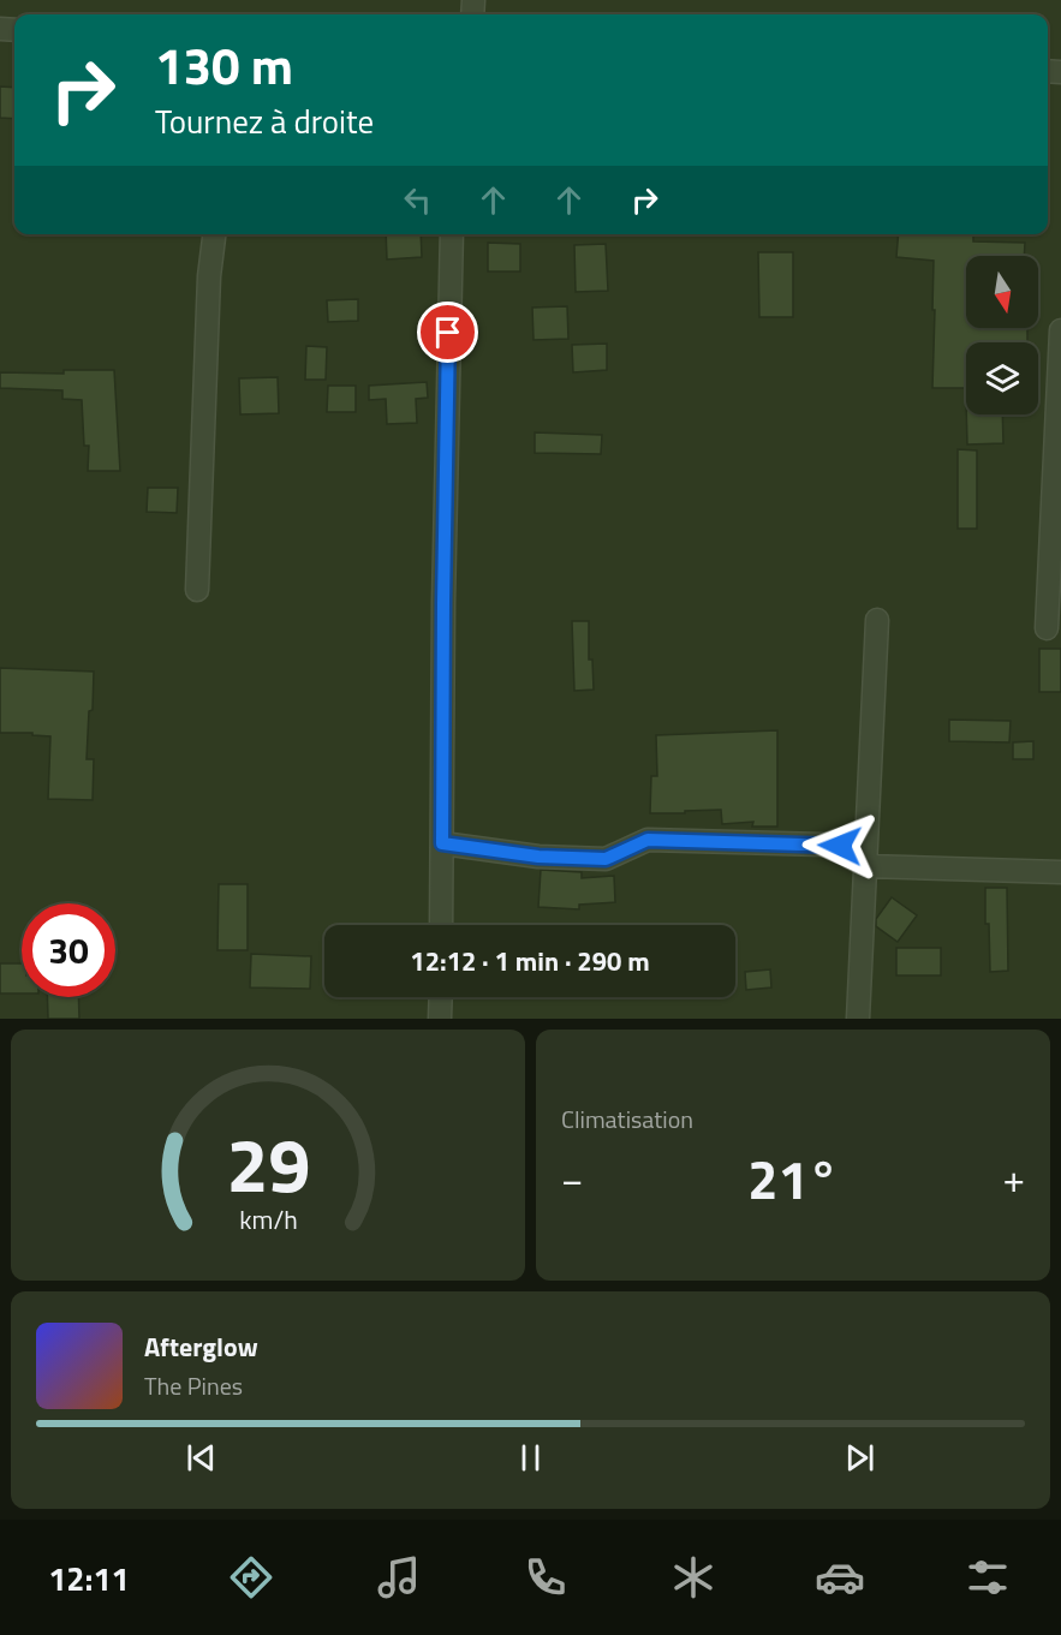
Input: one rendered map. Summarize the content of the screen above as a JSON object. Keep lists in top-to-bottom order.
{
  "north": "bottom",
  "page": {
    "turn": ["130 m", "Tournez à droite"],
    "limit": "30",
    "trip": "12:12 · 1 min · 290 m",
    "tile": "Climatisation",
    "heat": ["−", "21°", "+"],
    "song": ["Afterglow", "The Pines"],
    "tabs": "12:11",
    "gauge": ["29", "km/h"]
  }
}
